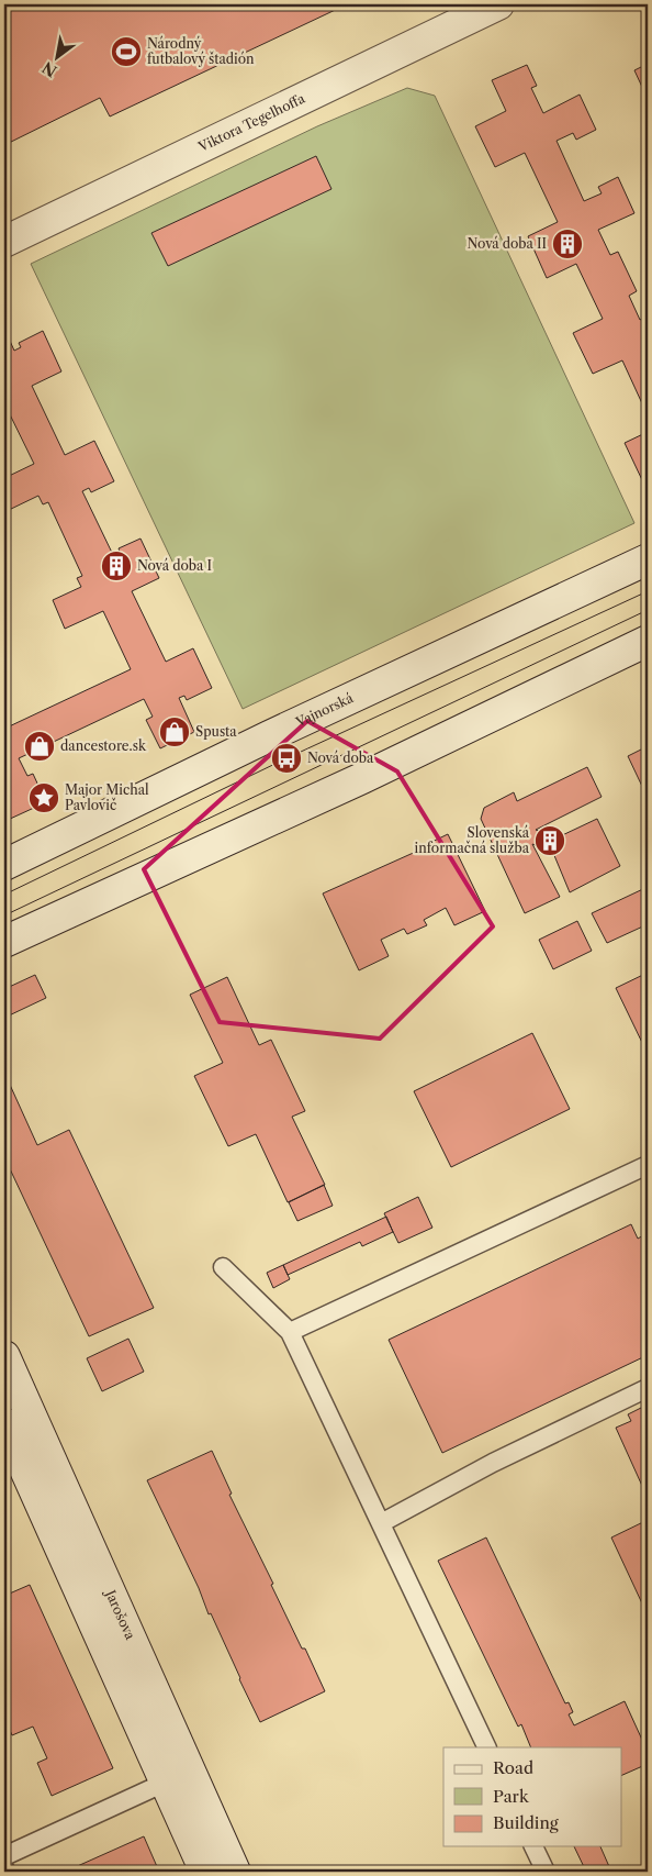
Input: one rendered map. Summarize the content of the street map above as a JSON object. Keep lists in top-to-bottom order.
{
  "streets": {
    "main road": ["Viktora Tegelhoffa", "Vajnorská", "Jarošova"]
  },
  "places": {
    "sports": ["Národný futbalový štadión"],
    "building": ["Nová doba II", "Nová doba I", "Slovenská informačná služba"],
    "shop": ["Spusta", "dancestore.sk"],
    "bus stop": ["Nová doba"],
    "place": ["Major Michal Pavlovič"]
  },
  "legend": ["Road", "Park", "Building"],
  "north": "bottom left"
}
